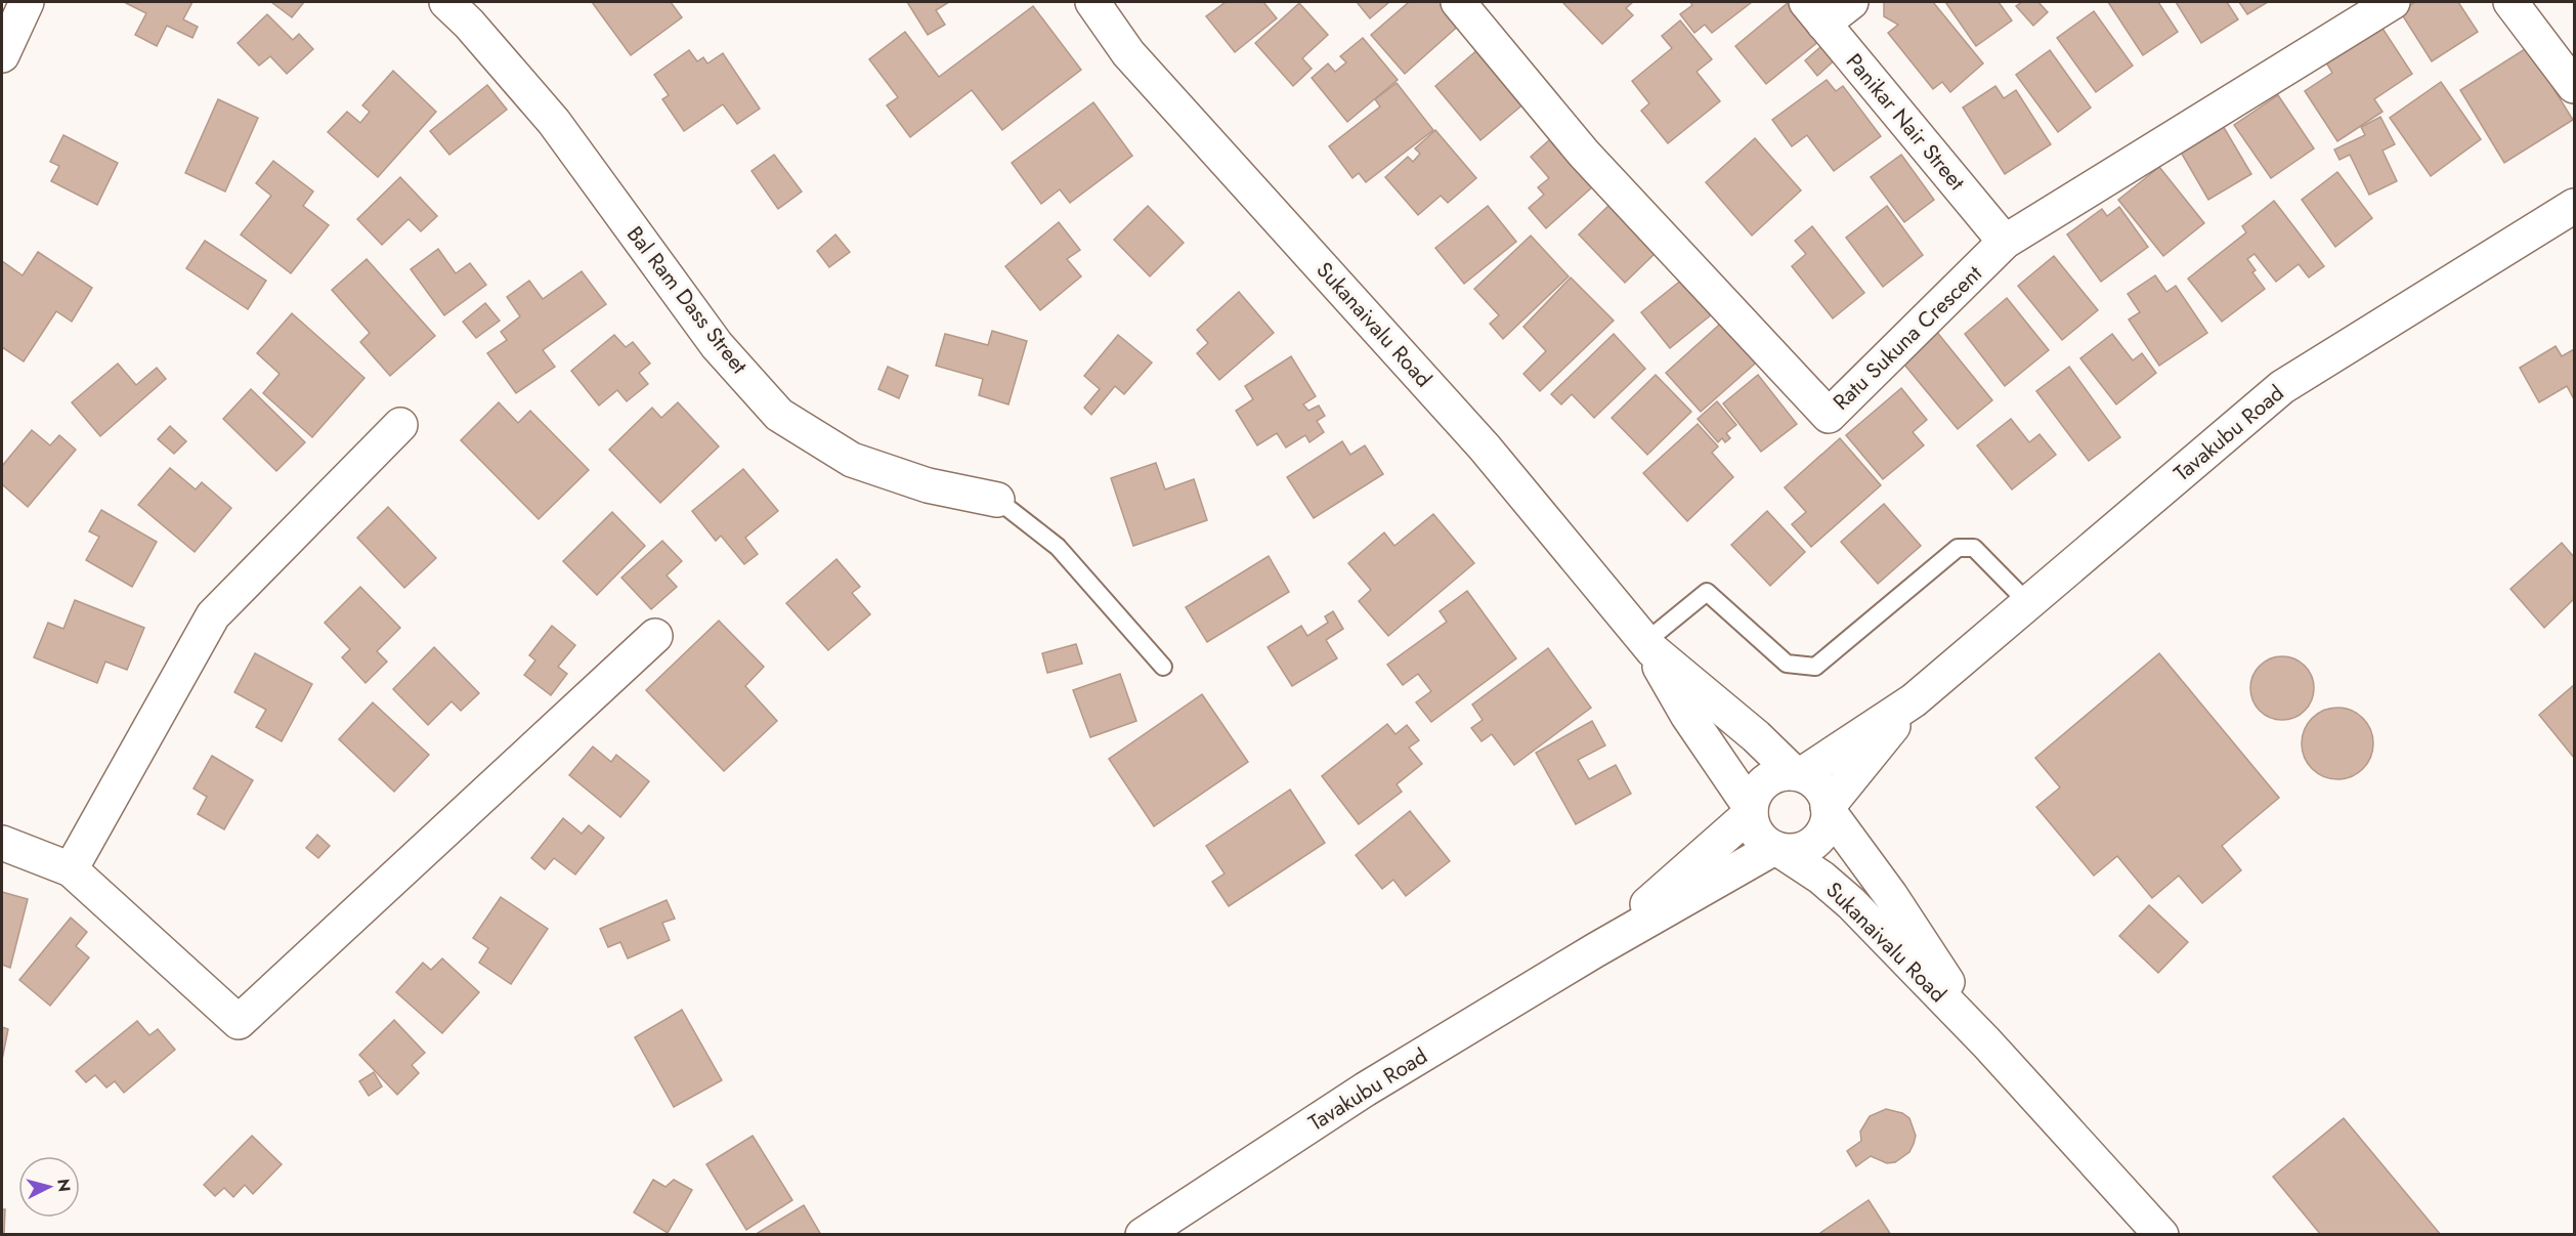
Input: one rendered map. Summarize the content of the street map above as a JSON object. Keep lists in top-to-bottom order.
{
  "streets": {
    "main road": [
      "Panikar Nair Street",
      "Bal Ram Dass Street",
      "Sukanaivalu Road",
      "Ratu Sukuna Crescent",
      "Tavakubu Road"
    ]
  },
  "crossings": [
    ["Panikar Nair Street", "Ratu Sukuna Crescent"],
    ["Sukanaivalu Road", "Tavakubu Road"]
  ],
  "north": "right"
}
